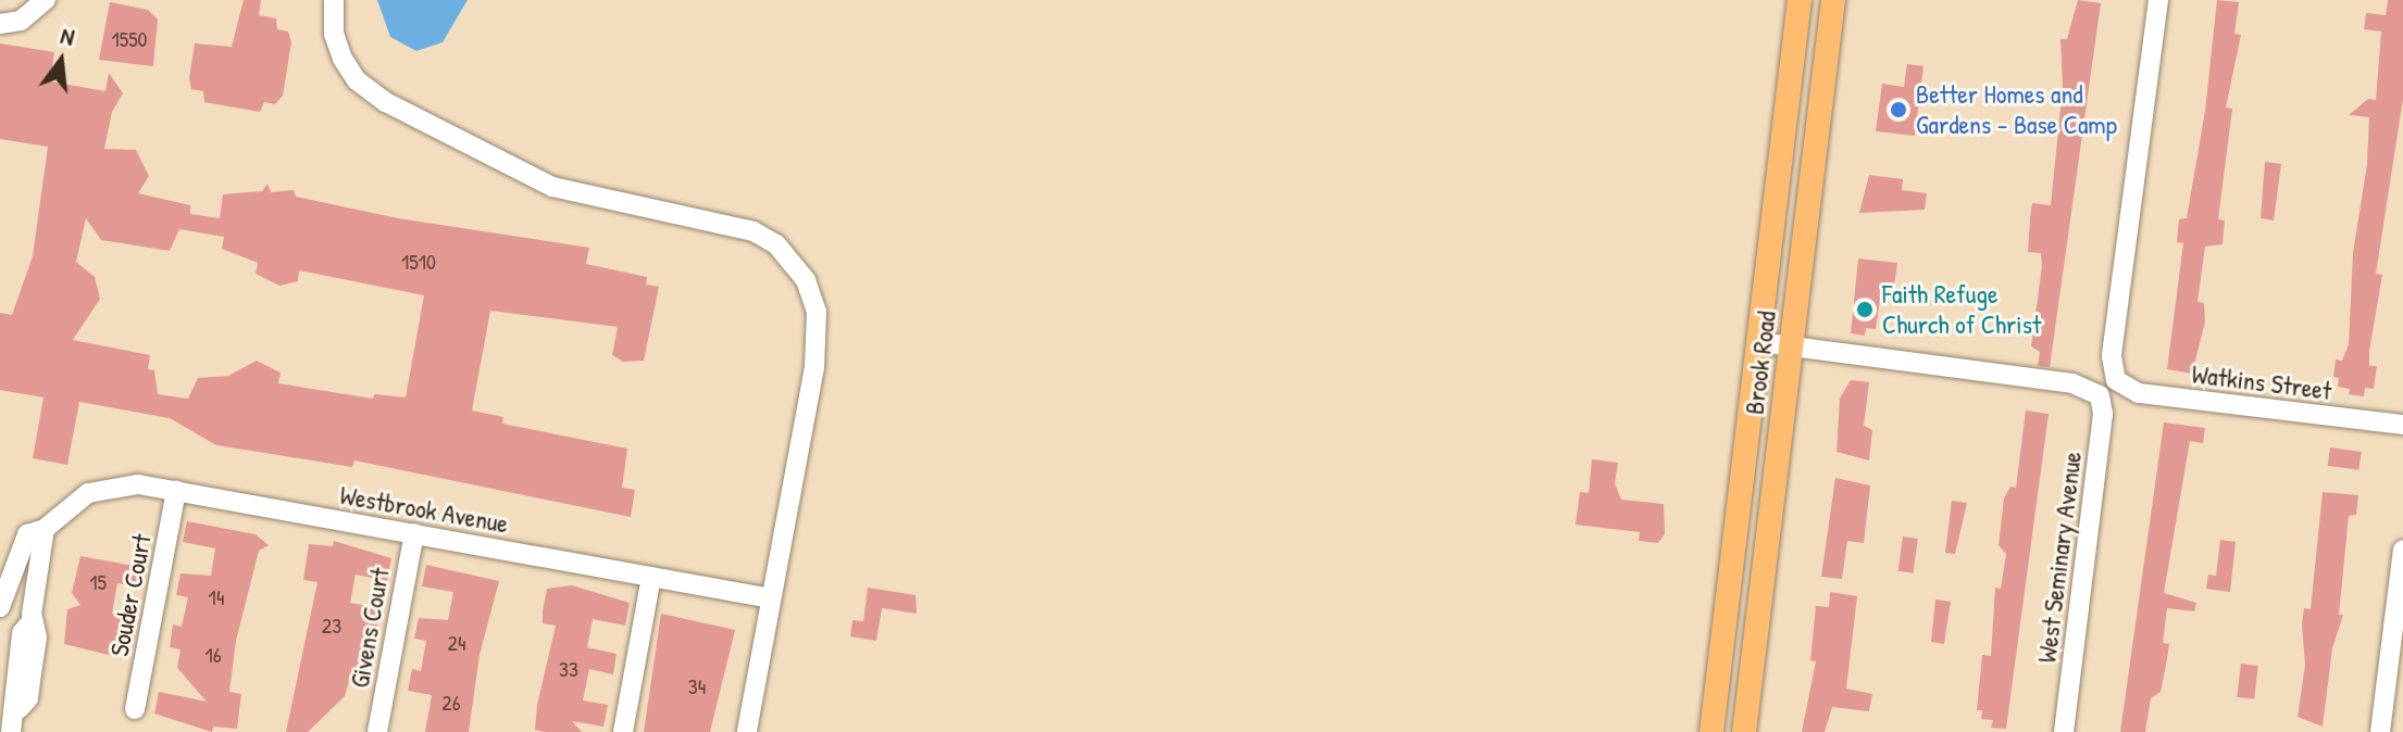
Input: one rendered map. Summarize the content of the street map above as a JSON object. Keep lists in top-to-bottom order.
{
  "streets": {
    "main road": ["Brook Road"],
    "street": [
      "Watkins Street",
      "Westbrook Avenue",
      "West Seminary Avenue",
      "Souder Court",
      "Givens Court"
    ]
  },
  "crossings": [
    ["Brook Road", "West Seminary Avenue"],
    ["Westbrook Avenue", "Souder Court"],
    ["Westbrook Avenue", "Givens Court"]
  ],
  "places": ["Better Homes and Gardens - Base Camp", "Faith Refuge Church of Christ"],
  "house_numbers": [
    "1550",
    "1510",
    "15",
    "14",
    "23",
    "24",
    "16",
    "33",
    "34",
    "26"
  ],
  "north": "top"
}
